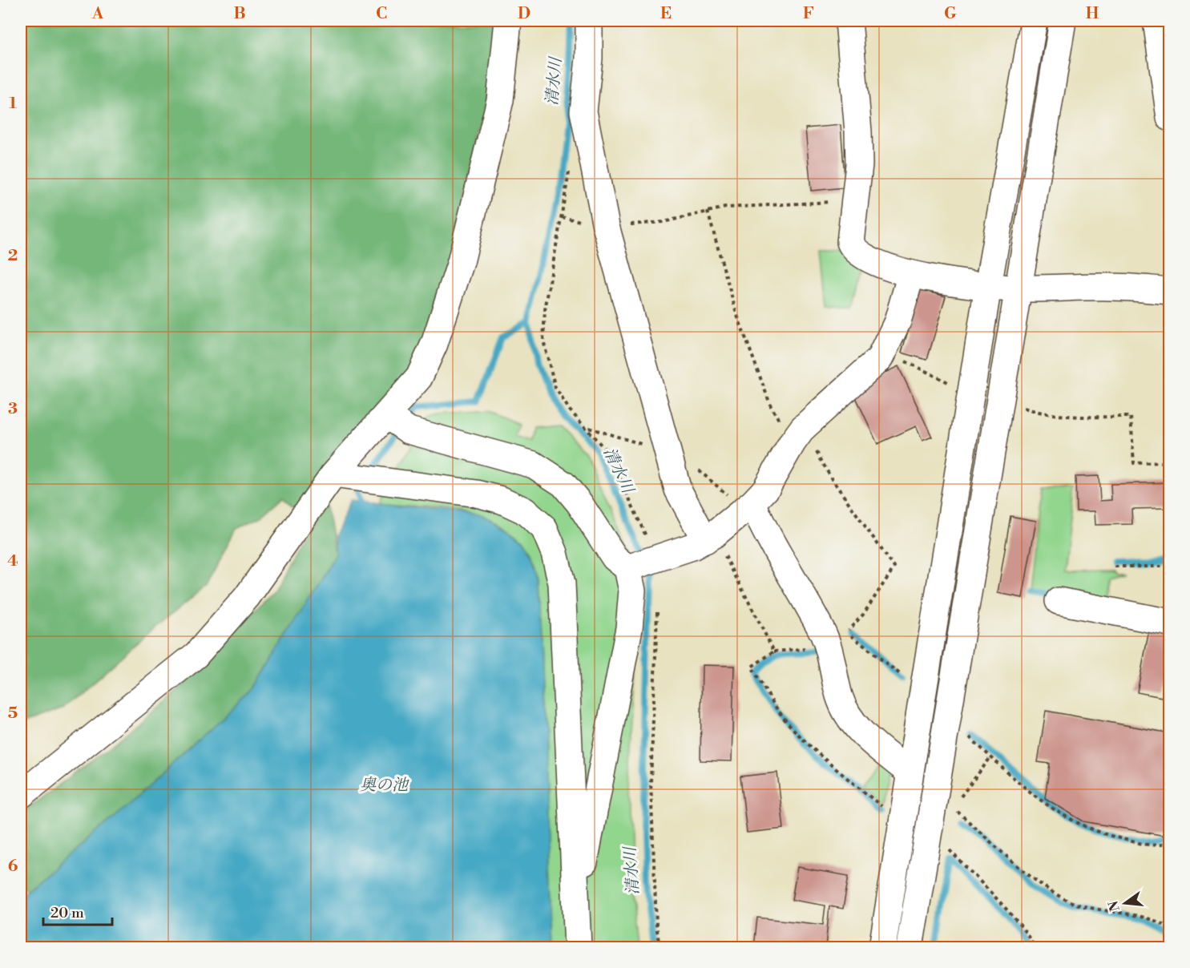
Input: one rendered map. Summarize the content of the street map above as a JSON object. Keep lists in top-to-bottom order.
{
  "water": ["清水川", "奥の池"],
  "scale_bar": "20 m",
  "north": "left",
  "grid": {
    "columns": [
      "A",
      "B",
      "C",
      "D",
      "E",
      "F",
      "G",
      "H"
    ],
    "rows": [
      "1",
      "2",
      "3",
      "4",
      "5",
      "6"
    ]
  }
}
